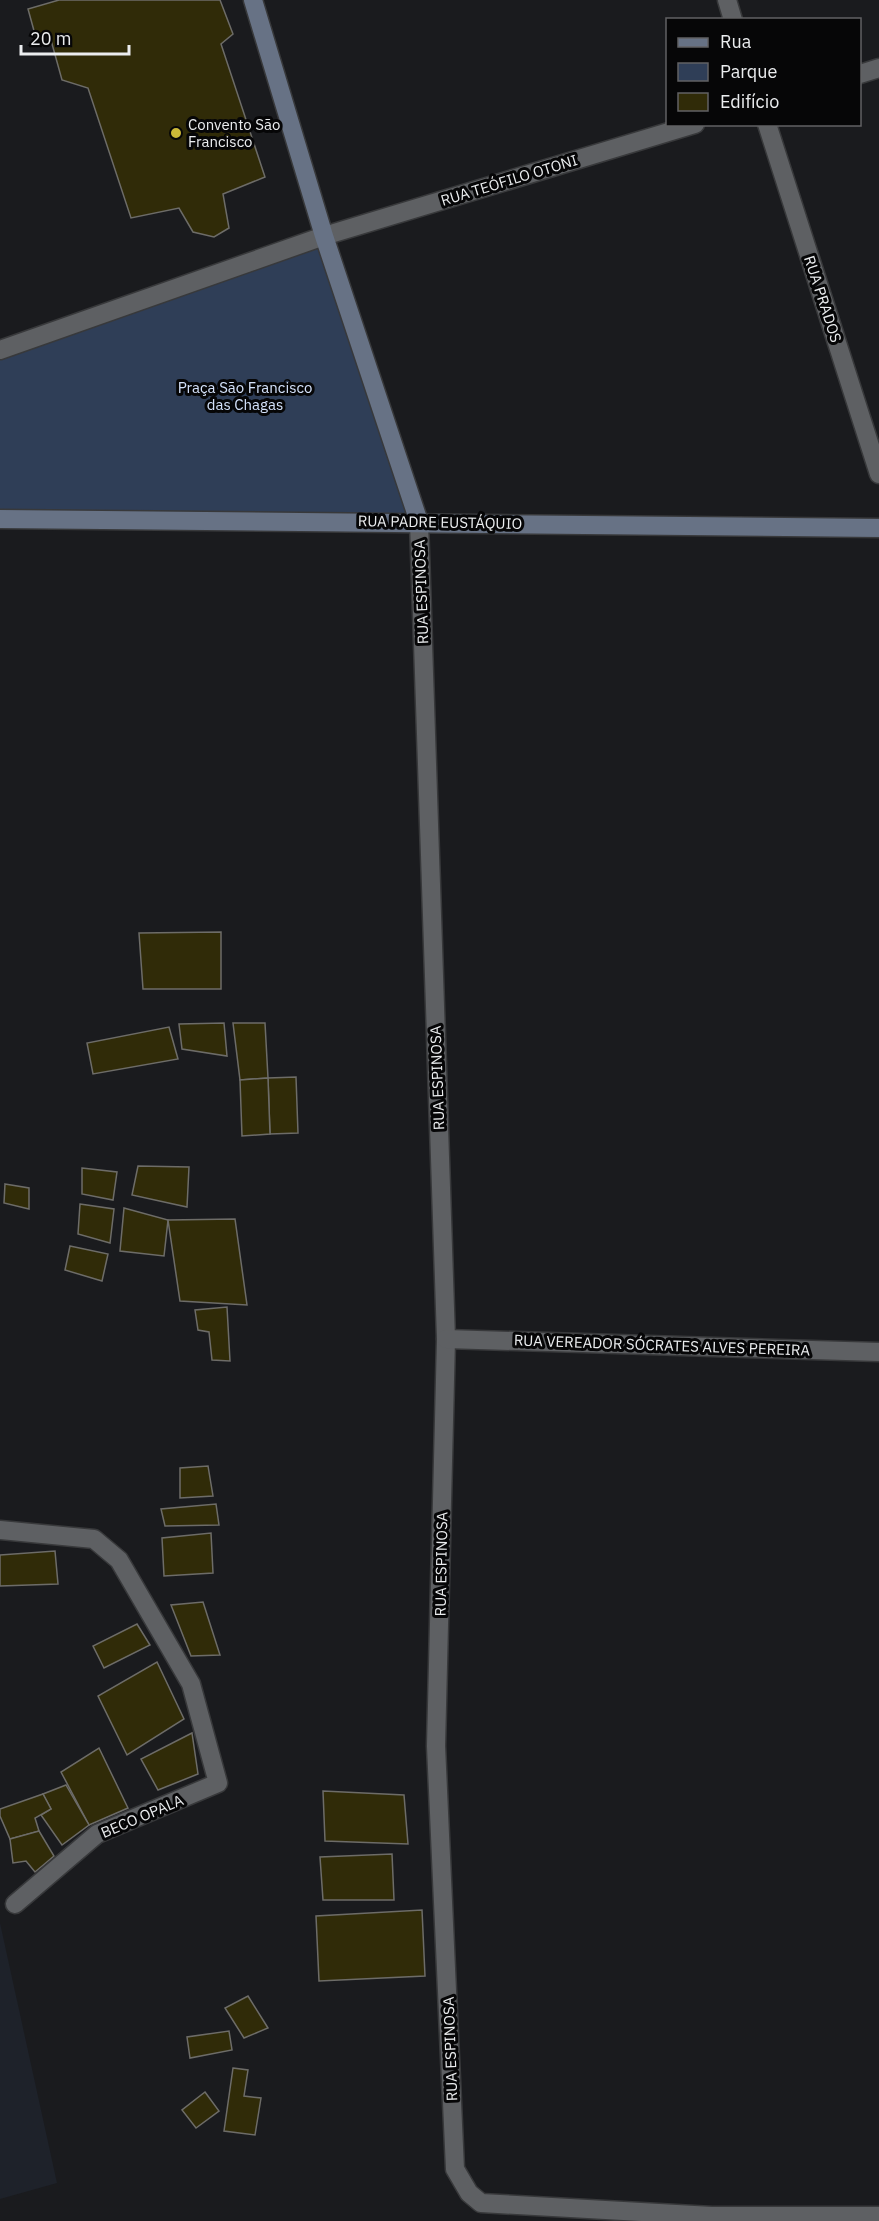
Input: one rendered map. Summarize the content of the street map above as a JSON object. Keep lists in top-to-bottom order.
{
  "streets": {
    "main road": ["RUA PADRE EUSTÁQUIO", "RUA ESPINOSA"],
    "street": [
      "RUA TEÓFILO OTONI",
      "RUA PRADOS",
      "RUA VEREADOR SÓCRATES ALVES PEREIRA",
      "BECO OPALA"
    ]
  },
  "crossings": [
    ["RUA TEÓFILO OTONI", "RUA ESPINOSA"],
    ["RUA PADRE EUSTÁQUIO", "RUA ESPINOSA"],
    ["RUA ESPINOSA", "RUA VEREADOR SÓCRATES ALVES PEREIRA"]
  ],
  "parks": ["Praça São Francisco das Chagas"],
  "places": ["Convento São Francisco"],
  "legend": ["Rua", "Parque", "Edifício"],
  "scale_bar": "20 m"
}
